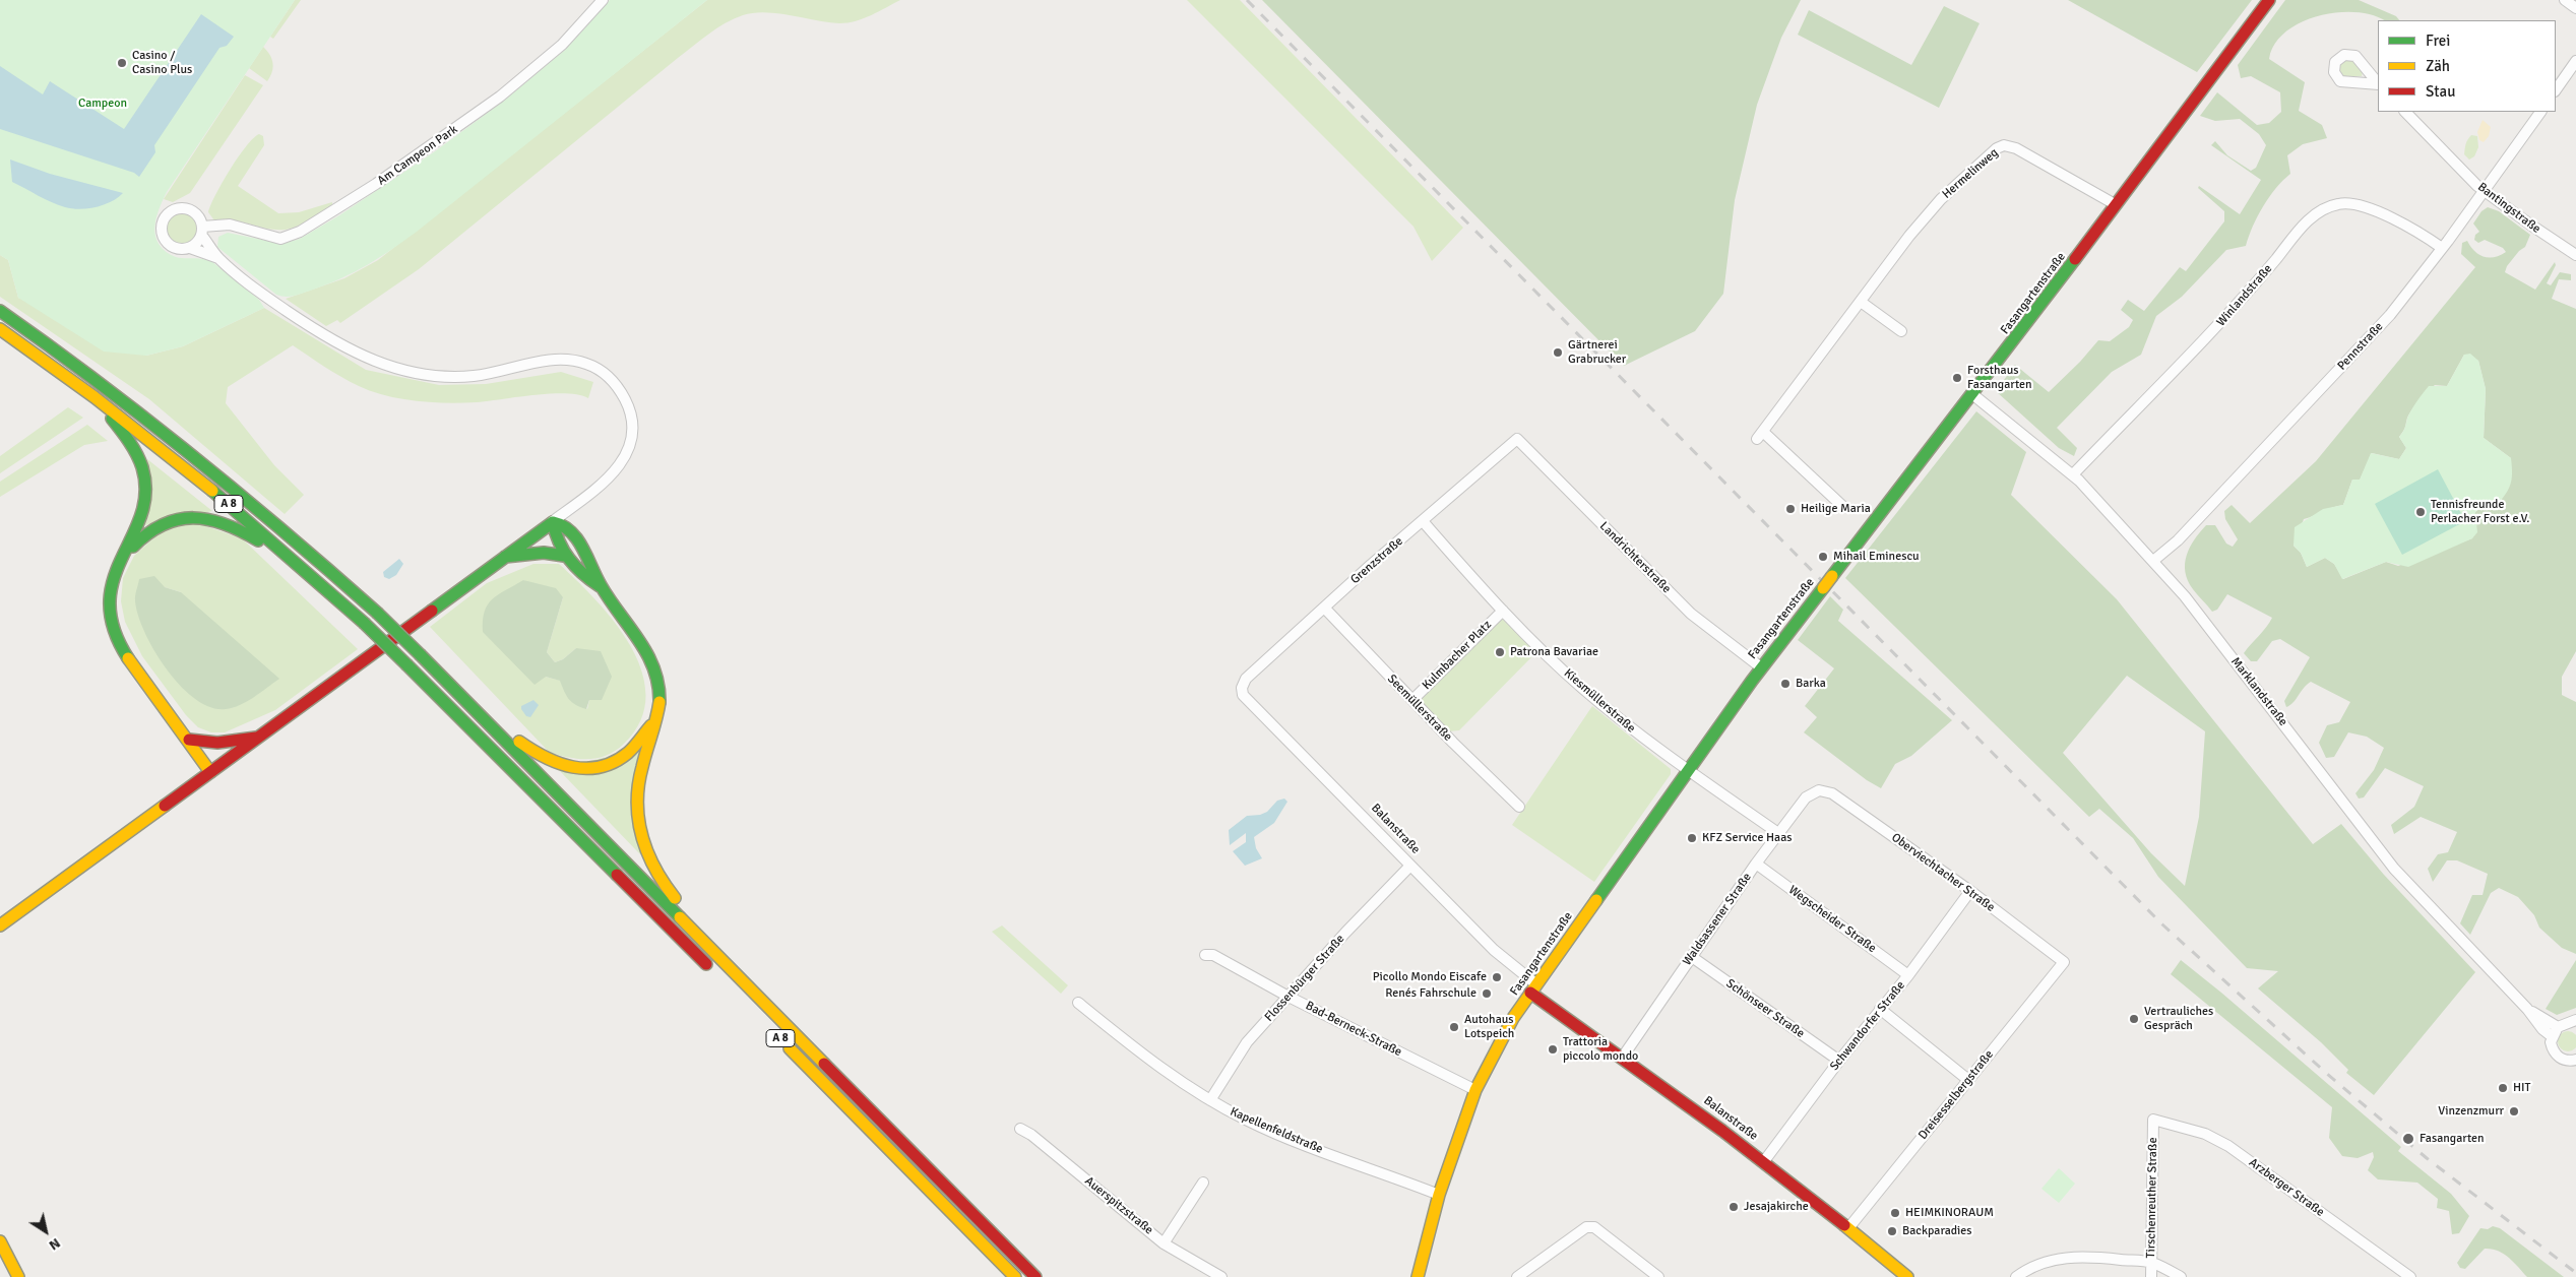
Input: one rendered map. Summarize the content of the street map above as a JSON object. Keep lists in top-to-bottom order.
{
  "streets": {
    "main road": ["Fasangartenstraße", "A 8", "Balanstraße"],
    "street": [
      "Am Campeon Park",
      "Hermelinweg",
      "Bantingstraße",
      "Winlandstraße",
      "Pennstraße",
      "Landrichterstraße",
      "Grenzstraße",
      "Kulmbacher Platz",
      "Marklandstraße",
      "Kiesmüllerstraße",
      "Seemüllerstraße",
      "Oberviechtacher Straße",
      "Waldsassener Straße",
      "Wegscheider Straße",
      "Flossenbürger Straße",
      "Schönseer Straße",
      "Schwandorfer Straße",
      "Bad-Berneck-Straße",
      "Dreisesselbergstraße",
      "Kapellenfeldstraße",
      "Arzberger Straße",
      "Tirschenreuther Straße",
      "Auerspitzstraße"
    ]
  },
  "crossings": [
    ["Hermelinweg", "Fasangartenstraße"],
    ["Bantingstraße", "Pennstraße"],
    ["Fasangartenstraße", "Landrichterstraße"],
    ["Fasangartenstraße", "Marklandstraße"],
    ["Fasangartenstraße", "Kiesmüllerstraße"],
    ["Fasangartenstraße", "Balanstraße"],
    ["Fasangartenstraße", "Bad-Berneck-Straße"],
    ["Fasangartenstraße", "Kapellenfeldstraße"],
    ["Winlandstraße", "Pennstraße"],
    ["Winlandstraße", "Marklandstraße"],
    ["Pennstraße", "Marklandstraße"],
    ["Landrichterstraße", "Grenzstraße"],
    ["Grenzstraße", "Kiesmüllerstraße"],
    ["Grenzstraße", "Seemüllerstraße"],
    ["Grenzstraße", "Balanstraße"],
    ["Kulmbacher Platz", "Kiesmüllerstraße"],
    ["Kulmbacher Platz", "Seemüllerstraße"],
    ["Kiesmüllerstraße", "Waldsassener Straße"],
    ["Balanstraße", "Waldsassener Straße"],
    ["Balanstraße", "Flossenbürger Straße"],
    ["Balanstraße", "Schwandorfer Straße"],
    ["Balanstraße", "Dreisesselbergstraße"],
    ["Oberviechtacher Straße", "Waldsassener Straße"],
    ["Oberviechtacher Straße", "Schwandorfer Straße"],
    ["Oberviechtacher Straße", "Dreisesselbergstraße"],
    ["Waldsassener Straße", "Wegscheider Straße"],
    ["Waldsassener Straße", "Schönseer Straße"],
    ["Wegscheider Straße", "Schwandorfer Straße"],
    ["Flossenbürger Straße", "Bad-Berneck-Straße"],
    ["Flossenbürger Straße", "Kapellenfeldstraße"],
    ["Schönseer Straße", "Schwandorfer Straße"],
    ["Arzberger Straße", "Tirschenreuther Straße"]
  ],
  "parks": ["Campeon"],
  "places": [
    "Casino / Casino Plus",
    "Gärtnerei Grabrucker",
    "Forsthaus Fasangarten",
    "Heilige Maria",
    "Tennisfreunde Perlacher Forst e.V.",
    "Mihail Eminescu",
    "Patrona Bavariae",
    "Barka",
    "KFZ Service Haas",
    "Picollo Mondo Eiscafe",
    "Renés Fahrschule",
    "Vertrauliches Gespräch",
    "Autohaus Lotspeich",
    "Trattoria piccolo mondo",
    "HIT",
    "Vinzenzmurr",
    "Fasangarten",
    "Jesajakirche",
    "HEIMKINORAUM",
    "Backparadies"
  ],
  "legend": ["Frei", "Zäh", "Stau"],
  "north": "bottom right"
}
